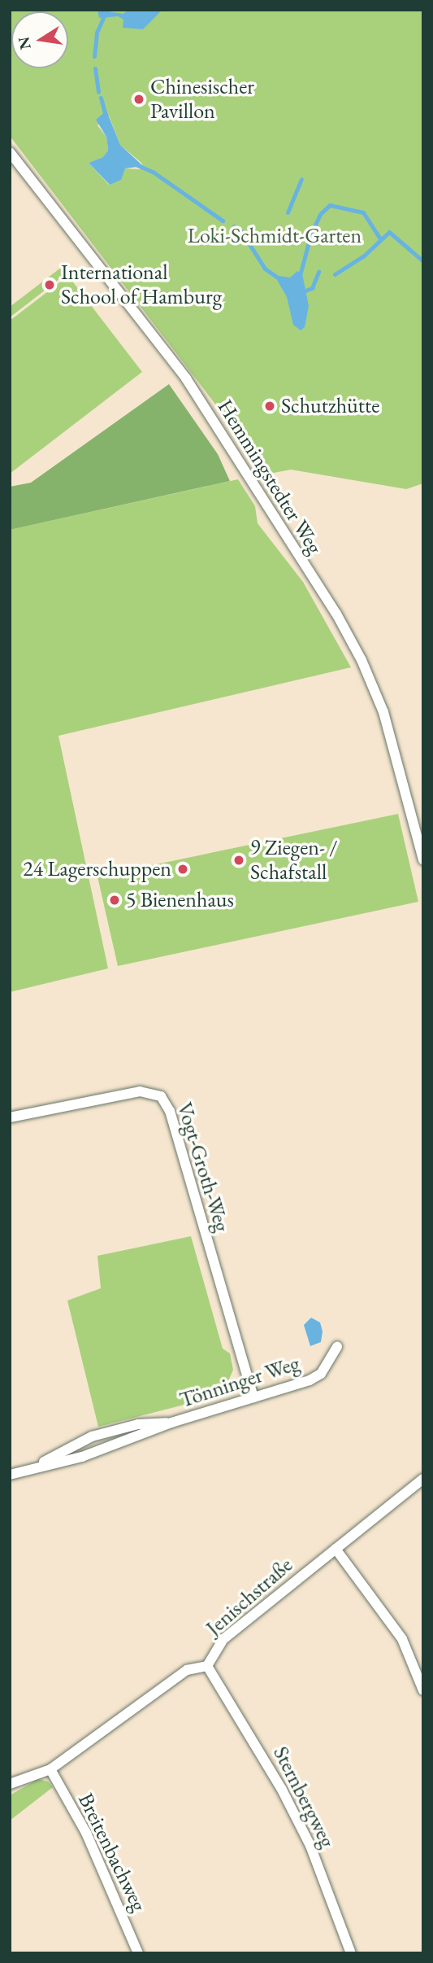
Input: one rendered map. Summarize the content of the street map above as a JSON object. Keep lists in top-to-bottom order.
{
  "streets": {
    "street": [
      "Hemmingstedter Weg",
      "Vogt-Groth-Weg",
      "Tönninger Weg",
      "Jenischstraße",
      "Sternbergweg",
      "Breitenbachweg"
    ]
  },
  "crossings": [
    ["Vogt-Groth-Weg", "Tönninger Weg"],
    ["Jenischstraße", "Sternbergweg"],
    ["Jenischstraße", "Breitenbachweg"]
  ],
  "parks": ["Loki-Schmidt-Garten"],
  "places": [
    "Chinesischer Pavillon",
    "International School of Hamburg",
    "Schutzhütte",
    "9 Ziegen- / Schafstall",
    "24 Lagerschuppen",
    "5 Bienenhaus"
  ],
  "north": "left"
}
